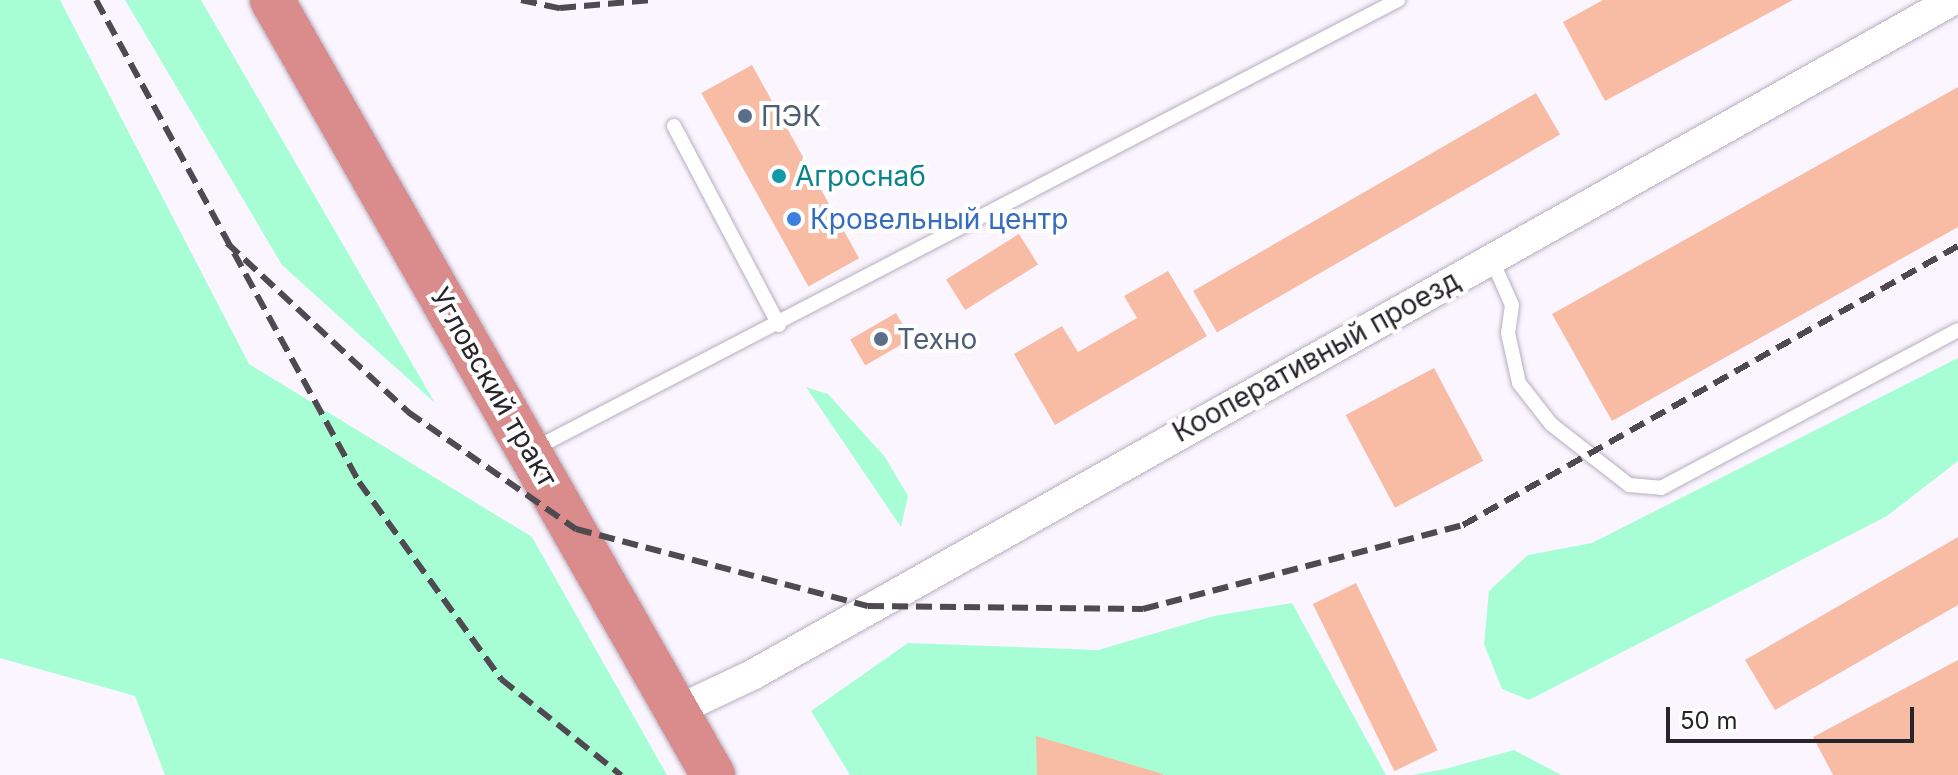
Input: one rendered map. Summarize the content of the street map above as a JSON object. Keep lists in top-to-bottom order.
{
  "streets": {
    "highway": ["Угловский тракт"],
    "street": ["Кооперативный проезд"]
  },
  "crossings": [
    ["Кооперативный проезд", "Угловский тракт"]
  ],
  "places": [
    "ПЭК",
    "Агроснаб",
    "Кровельный центр",
    "Техно"
  ],
  "scale_bar": "50 m"
}
